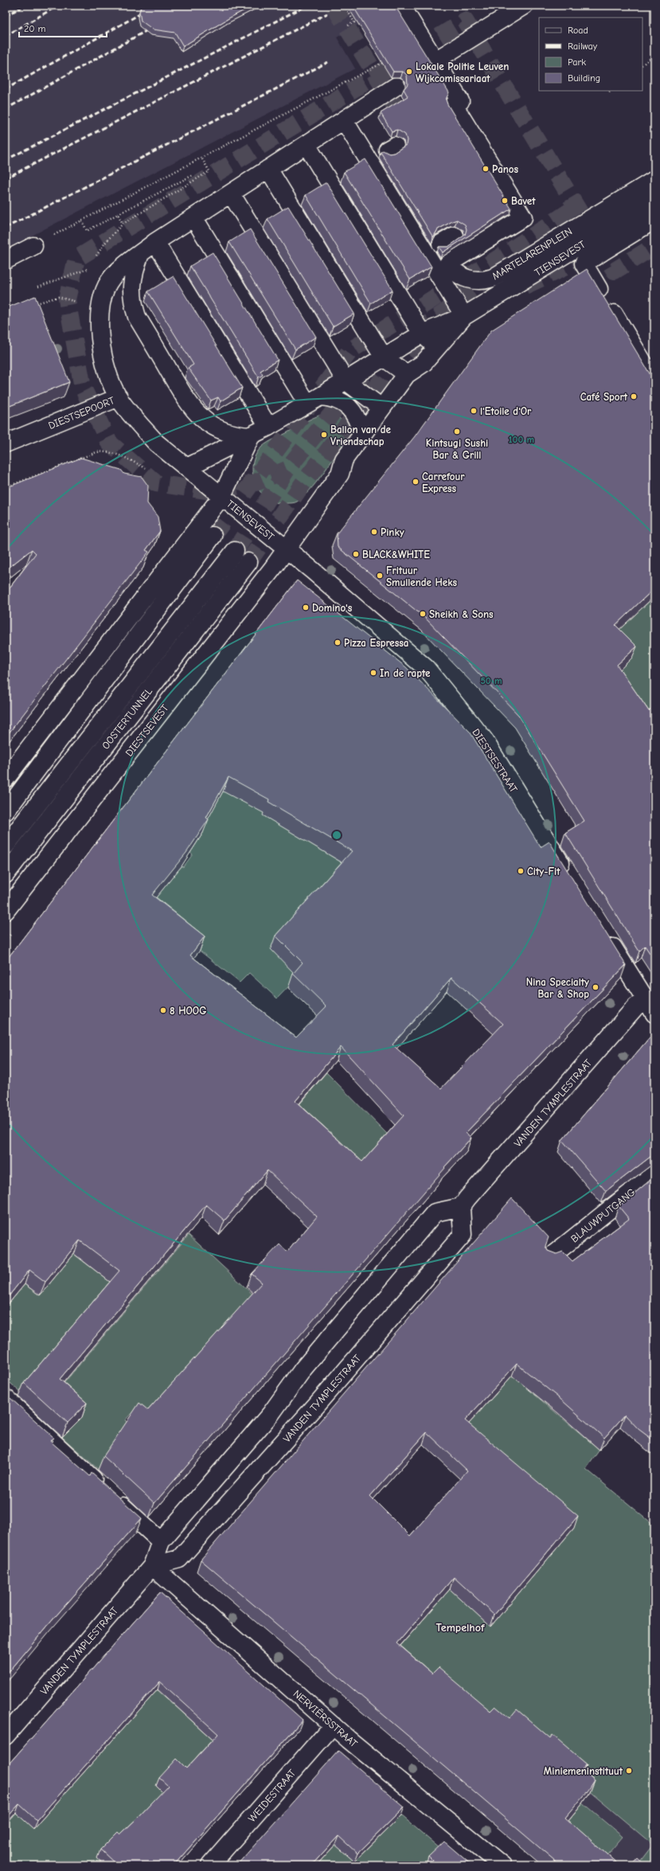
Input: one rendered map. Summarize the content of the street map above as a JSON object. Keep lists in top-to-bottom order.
{
  "streets": {
    "street": [
      "MARTELARENPLEIN",
      "TIENSEVEST",
      "DIESTSEPOORT",
      "OOSTERTUNNEL",
      "DIESTSEVEST",
      "DIESTSESTRAAT",
      "VANDEN TYMPLESTRAAT",
      "BLAUWPUTGANG",
      "NERVIËRSSTRAAT",
      "WEIDESTRAAT"
    ]
  },
  "crossings": [
    ["TIENSEVEST", "DIESTSEPOORT"],
    ["TIENSEVEST", "DIESTSEVEST"],
    ["TIENSEVEST", "DIESTSESTRAAT"],
    ["DIESTSEVEST", "DIESTSESTRAAT"],
    ["VANDEN TYMPLESTRAAT", "NERVIËRSSTRAAT"],
    ["NERVIËRSSTRAAT", "WEIDESTRAAT"]
  ],
  "districts": ["Tempelhof"],
  "places": [
    "Lokale Politie Leuven Wijkcomissariaat",
    "Panos",
    "Bavet",
    "Café Sport",
    "l'Etoile d'Or",
    "Kintsugi Sushi Bar & Grill",
    "Ballon van de Vriendschap",
    "Carrefour Express",
    "Pinky",
    "BLACK&WHITE",
    "Frituur Smullende Heks",
    "Domino's",
    "Sheikh & Sons",
    "Pizza Espressa",
    "In de rapte",
    "City-Fit",
    "Nina Specialty Bar & Shop",
    "8 HOOG",
    "Miniemeninstituut"
  ],
  "legend": [
    "Road",
    "Railway",
    "Park",
    "Building"
  ],
  "scale_bar": "20 m",
  "rings": ["100 m", "50 m"]
}
